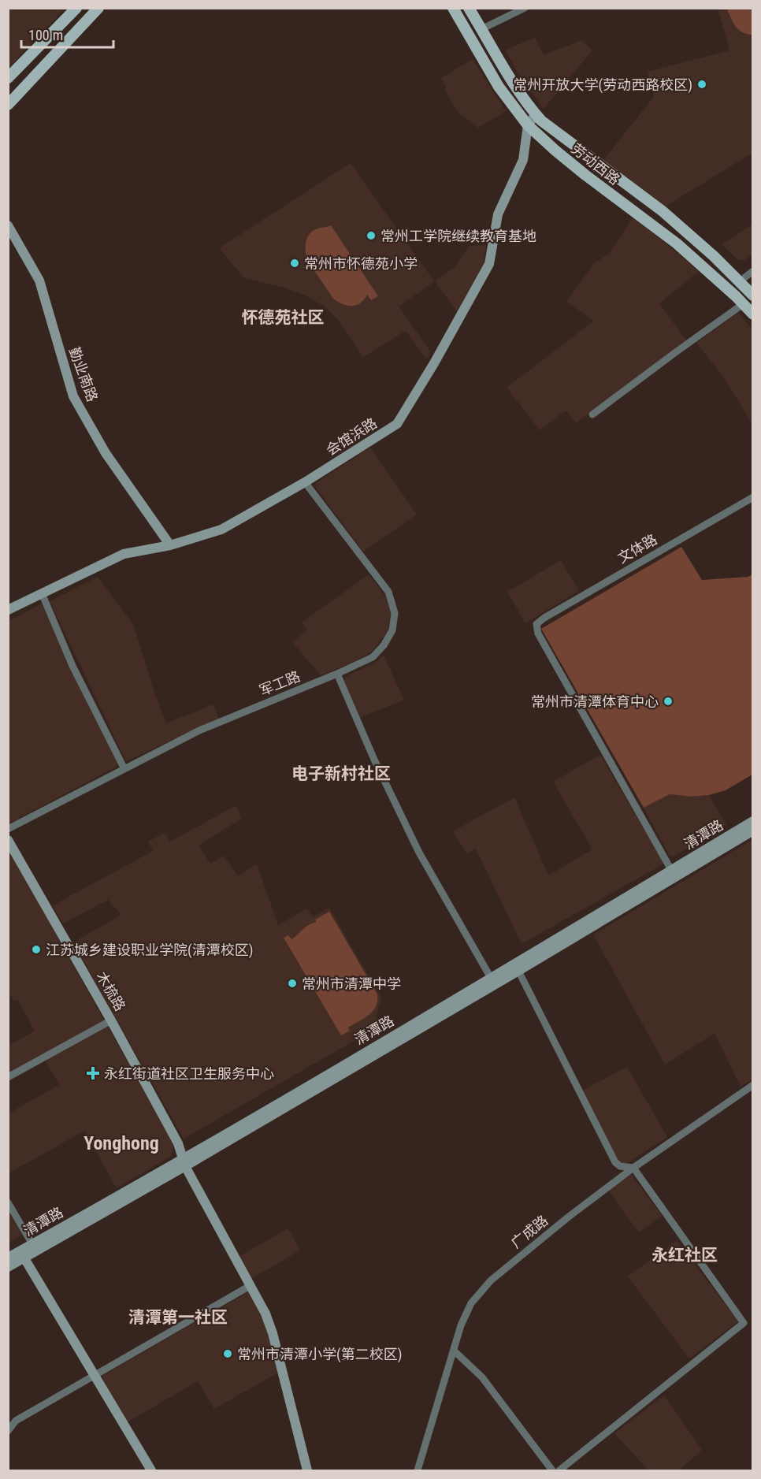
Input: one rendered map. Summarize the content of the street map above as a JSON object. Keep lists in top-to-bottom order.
{
  "streets": {
    "main road": ["劳动西路"],
    "street": [
      "勤业南路",
      "会馆浜路",
      "文体路",
      "军工路",
      "清潭路",
      "木梳路",
      "广成路"
    ]
  },
  "crossings": [
    ["劳动西路", "会馆浜路"],
    ["勤业南路", "会馆浜路"],
    ["会馆浜路", "军工路"],
    ["文体路", "清潭路"],
    ["清潭路", "木梳路"]
  ],
  "districts": [
    "怀德苑社区",
    "电子新村社区",
    "Yonghong",
    "永红社区",
    "清潭第一社区"
  ],
  "places": {
    "other": [
      "常州开放大学(劳动西路校区)",
      "常州工学院继续教育基地",
      "常州市怀德苑小学",
      "常州市清潭体育中心",
      "江苏城乡建设职业学院(清潭校区)",
      "常州市清潭中学",
      "常州市清潭小学(第二校区)"
    ],
    "health": ["永红街道社区卫生服务中心"]
  },
  "scale_bar": "100 m"
}
